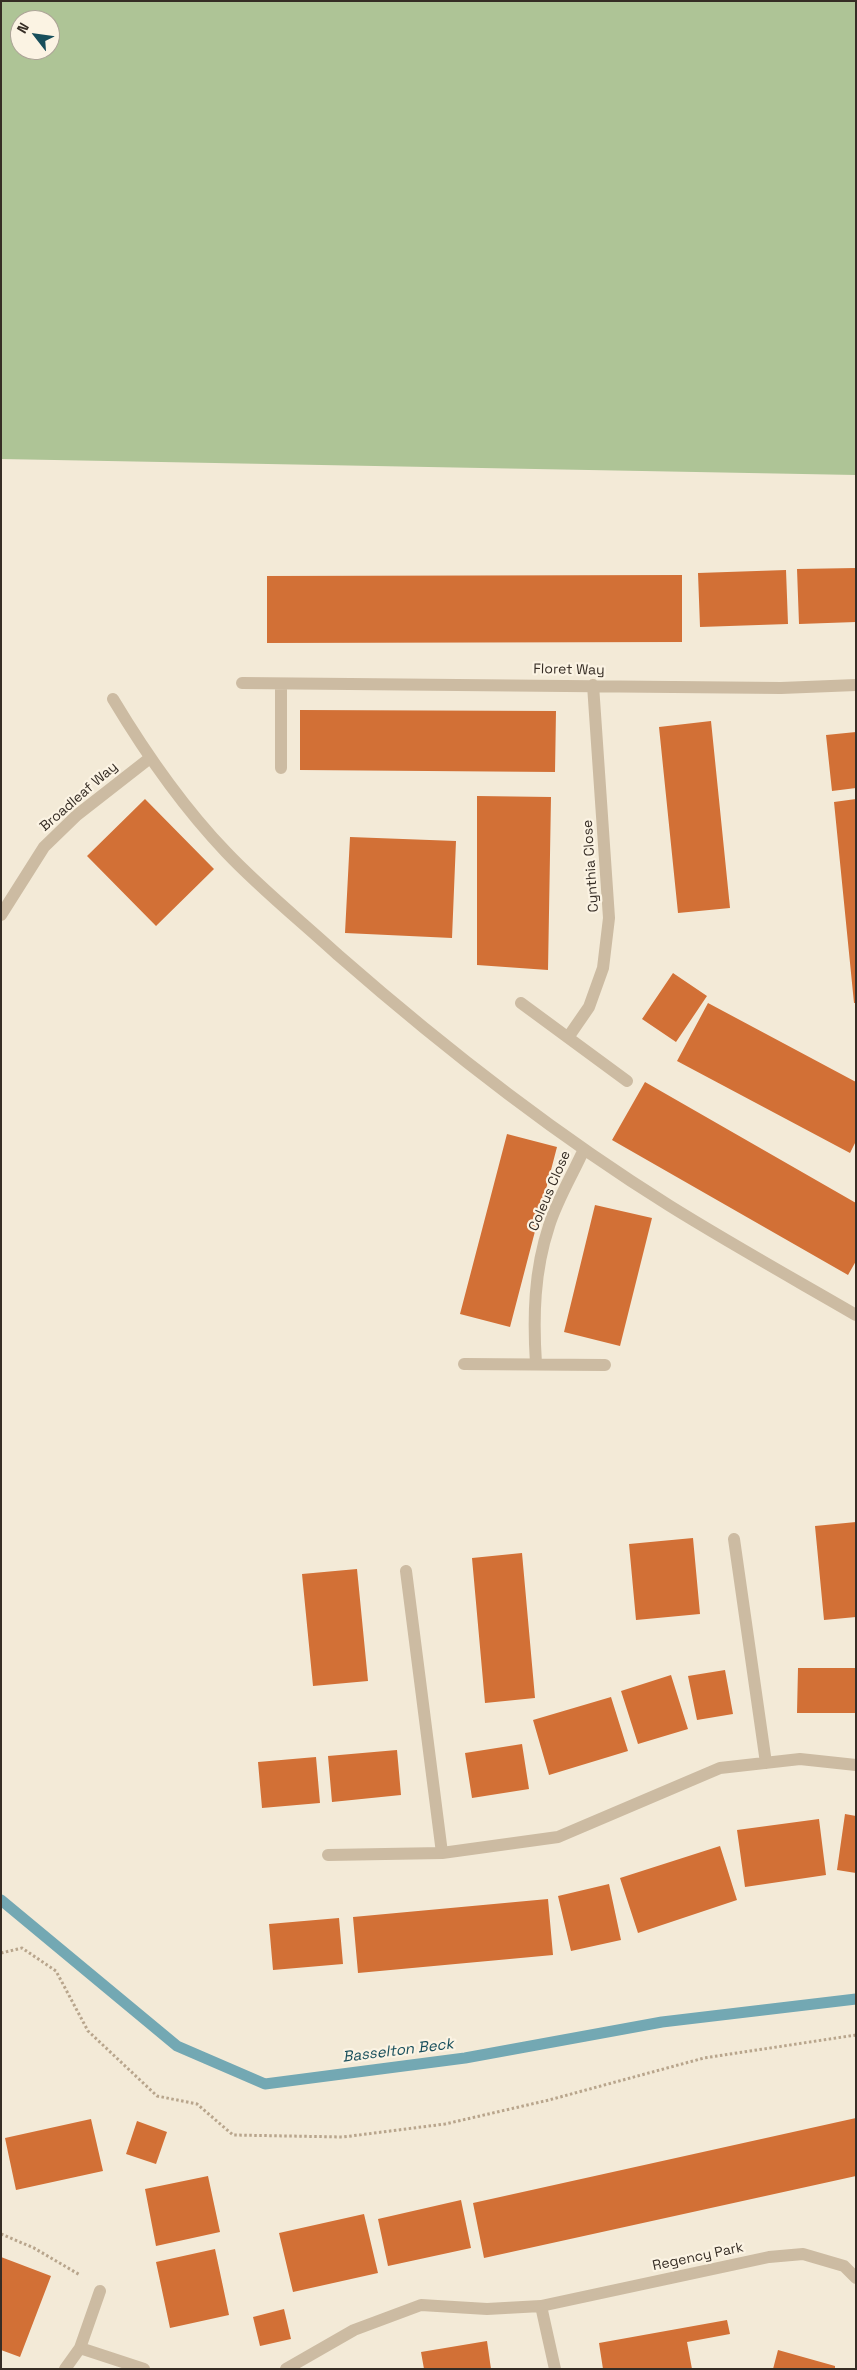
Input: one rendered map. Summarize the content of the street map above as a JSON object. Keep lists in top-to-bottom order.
{
  "streets": {
    "street": [
      "Floret Way",
      "Broadleaf Way",
      "Cynthia Close",
      "Coleus Close",
      "Regency Park"
    ]
  },
  "crossings": [
    ["Floret Way", "Cynthia Close"]
  ],
  "water": ["Basselton Beck"],
  "north": "top left"
}
